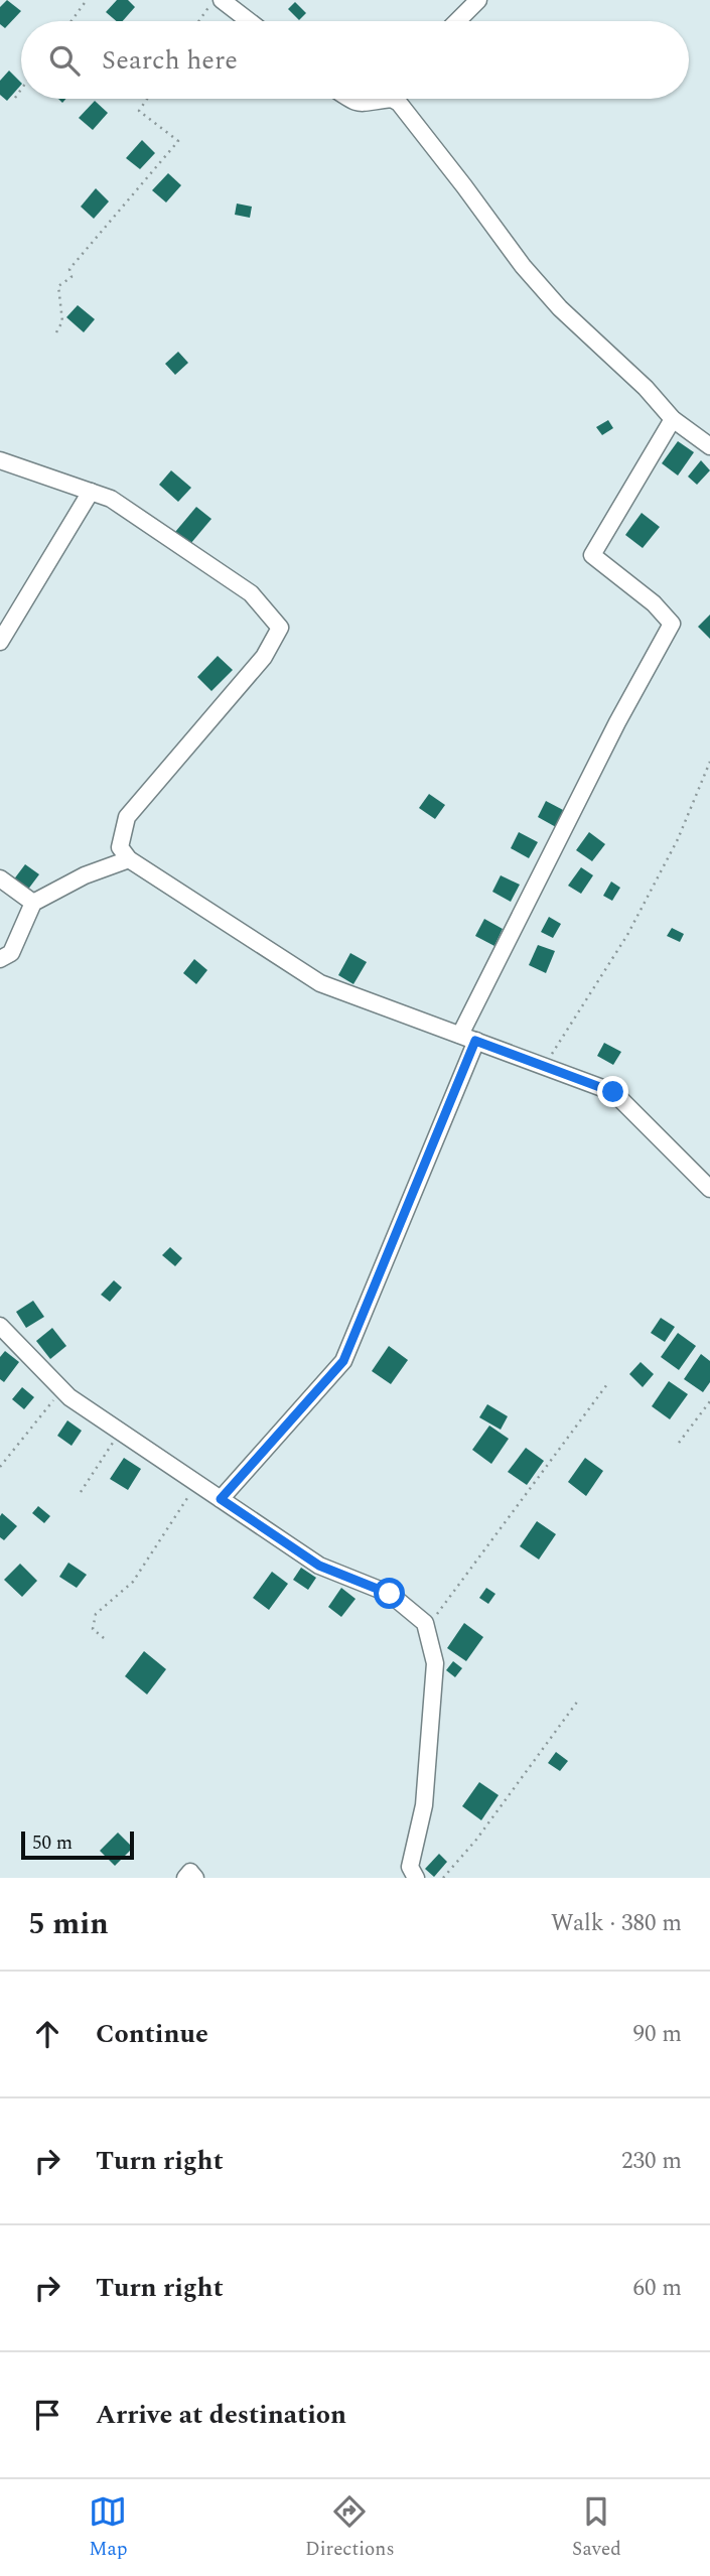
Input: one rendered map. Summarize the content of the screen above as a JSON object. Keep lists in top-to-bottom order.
{
  "scale_bar": "50 m",
  "page": {
    "search": "Search here",
    "scale": "50 m",
    "heading": ["5 min", "Walk · 380 m"],
    "list": [
      ["Continue", "90 m"],
      ["Turn right", "230 m"],
      ["Turn right", "60 m"],
      "Arrive at destination"
    ],
    "nav": ["Map", "Directions", "Saved"]
  }
}
